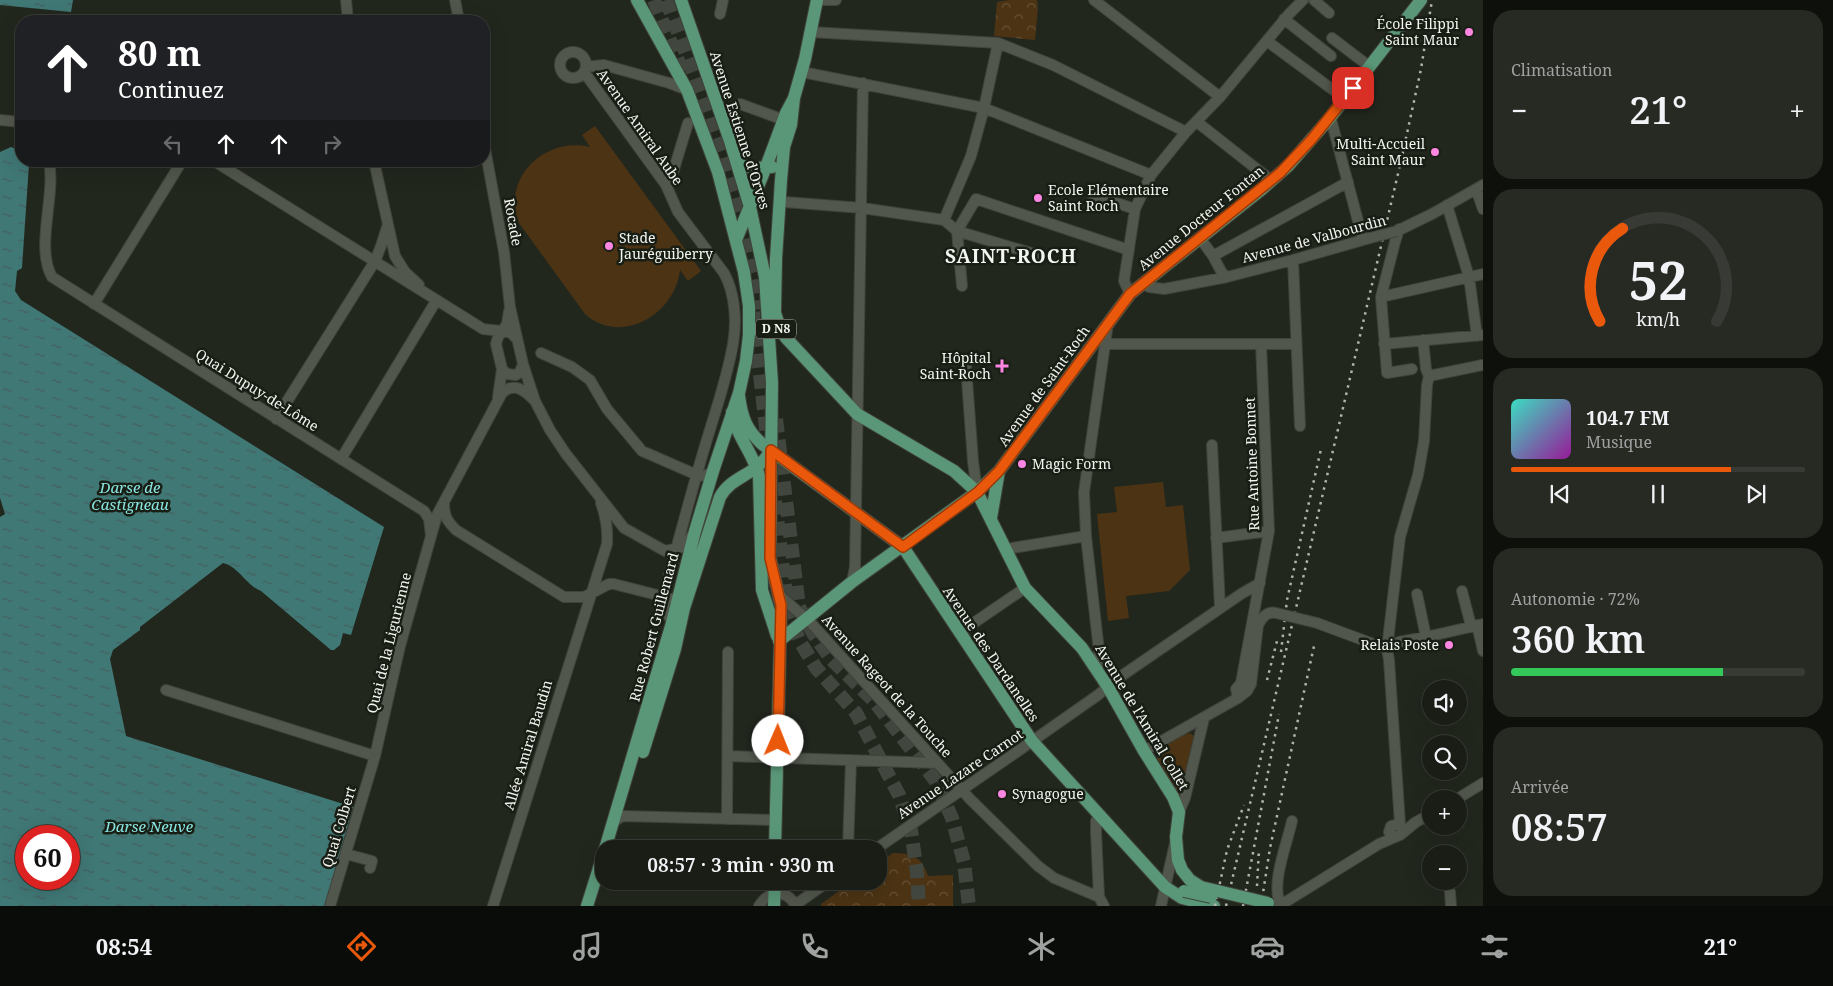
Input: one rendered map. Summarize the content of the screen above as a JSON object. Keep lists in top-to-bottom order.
{
  "streets": {
    "main road": [
      "Avenue Estienne d'Orves",
      "Avenue Docteur Fontan",
      "D N8",
      "Avenue de Saint-Roch",
      "Rue Robert Guillemard",
      "Avenue des Dardanelles",
      "Avenue de l'Amiral Collet"
    ],
    "street": [
      "Avenue Amiral Aube",
      "Rocade",
      "Avenue de Valbourdin",
      "Quai Dupuy-de-Lôme",
      "Rue Antoine Bonnet",
      "Quai de la Ligurienne",
      "Avenue Rageot de la Touche",
      "Allée Amiral Baudin",
      "Avenue Lazare Carnot",
      "Quai Colbert"
    ]
  },
  "crossings": [
    ["Avenue Amiral Aube", "Quai Dupuy-de-Lôme"],
    ["Avenue Estienne d'Orves", "D N8"],
    ["Avenue Estienne d'Orves", "Avenue de Saint-Roch"],
    ["Avenue Estienne d'Orves", "Avenue des Dardanelles"],
    ["Avenue Estienne d'Orves", "Avenue Rageot de la Touche"],
    ["Avenue Docteur Fontan", "Avenue de Valbourdin"],
    ["Avenue Docteur Fontan", "Avenue de Saint-Roch"],
    ["Rocade", "Allée Amiral Baudin"],
    ["Avenue de Valbourdin", "Avenue de Saint-Roch"],
    ["Avenue de Saint-Roch", "Avenue des Dardanelles"],
    ["Avenue de Saint-Roch", "Avenue Rageot de la Touche"],
    ["Avenue de Saint-Roch", "Avenue de l'Amiral Collet"],
    ["Quai Dupuy-de-Lôme", "Rue Robert Guillemard"],
    ["Quai Dupuy-de-Lôme", "Quai de la Ligurienne"],
    ["Quai Dupuy-de-Lôme", "Allée Amiral Baudin"],
    ["Rue Antoine Bonnet", "Avenue Lazare Carnot"],
    ["Quai de la Ligurienne", "Quai Colbert"],
    ["Avenue des Dardanelles", "Avenue Lazare Carnot"],
    ["Avenue Rageot de la Touche", "Avenue Lazare Carnot"],
    ["Avenue de l'Amiral Collet", "Avenue Lazare Carnot"]
  ],
  "districts": ["SAINT-ROCH"],
  "water": ["Darse de Castigneau", "Darse Neuve"],
  "places": {
    "other": [
      "École Filippi Saint Maur",
      "Multi-Accueil Saint Maur",
      "Ecole Elémentaire Saint Roch",
      "Stade Jauréguiberry",
      "Magic Form",
      "Relais Poste",
      "Synagogue"
    ],
    "health": ["Hôpital Saint-Roch"]
  },
  "page": {
    "tile": [
      "Climatisation",
      ["Autonomie · 72%", "360 km"],
      ["Arrivée", "08:57"]
    ],
    "turn": ["80 m", "Continuez"],
    "heat": ["−", "21°", "+"],
    "song": ["104.7 FM", "Musique"],
    "map_buttons": ["+", "−"],
    "limit": "60",
    "trip": "08:57 · 3 min · 930 m",
    "tabs": ["08:54", "21°"],
    "gauge": ["52", "km/h"]
  }
}
